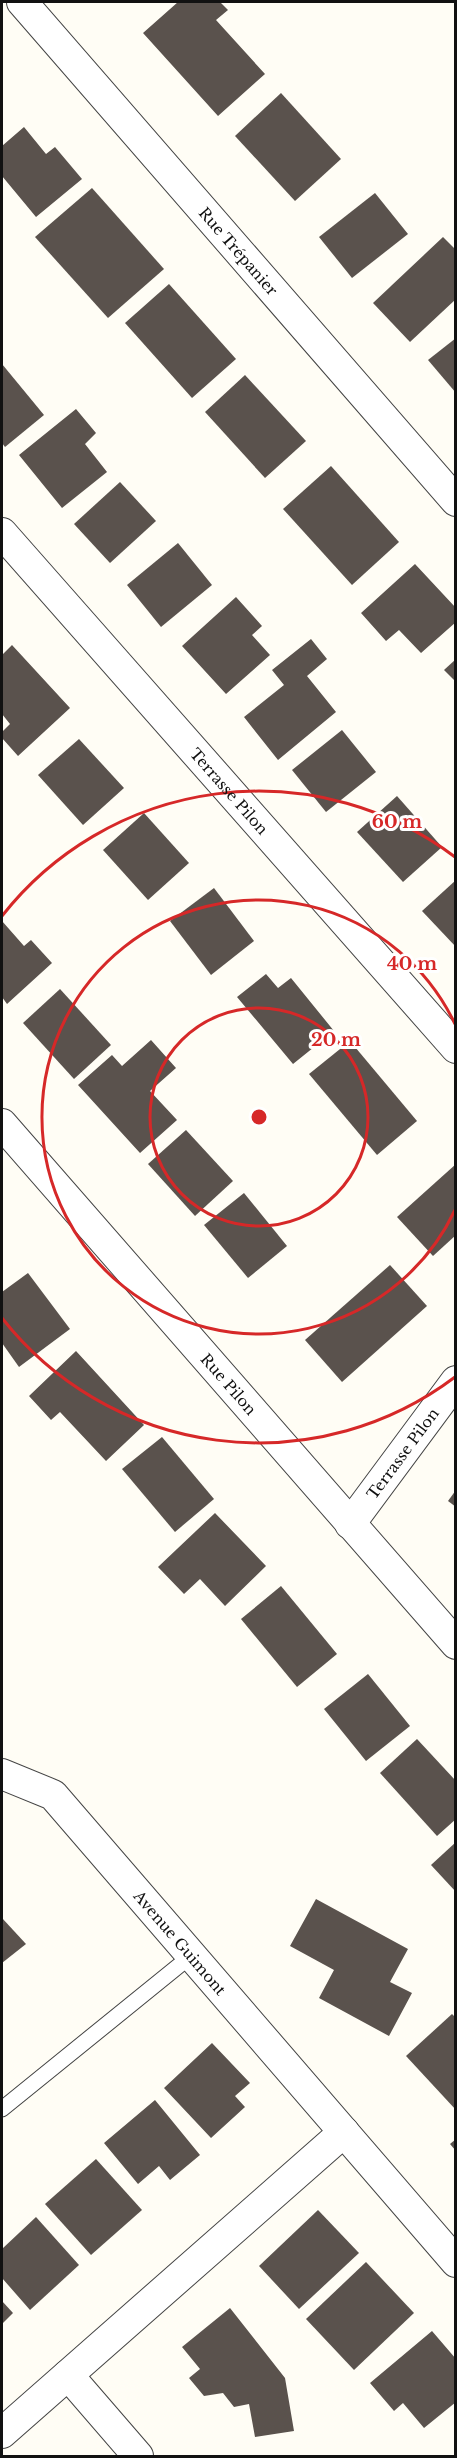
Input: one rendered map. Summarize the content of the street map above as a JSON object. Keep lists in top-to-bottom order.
{
  "streets": {
    "street": [
      "Rue Trépanier",
      "Terrasse Pilon",
      "Rue Pilon",
      "Avenue Guimont"
    ]
  },
  "crossings": [
    ["Terrasse Pilon", "Rue Pilon"]
  ],
  "rings": ["60 m", "40 m", "20 m"]
}
